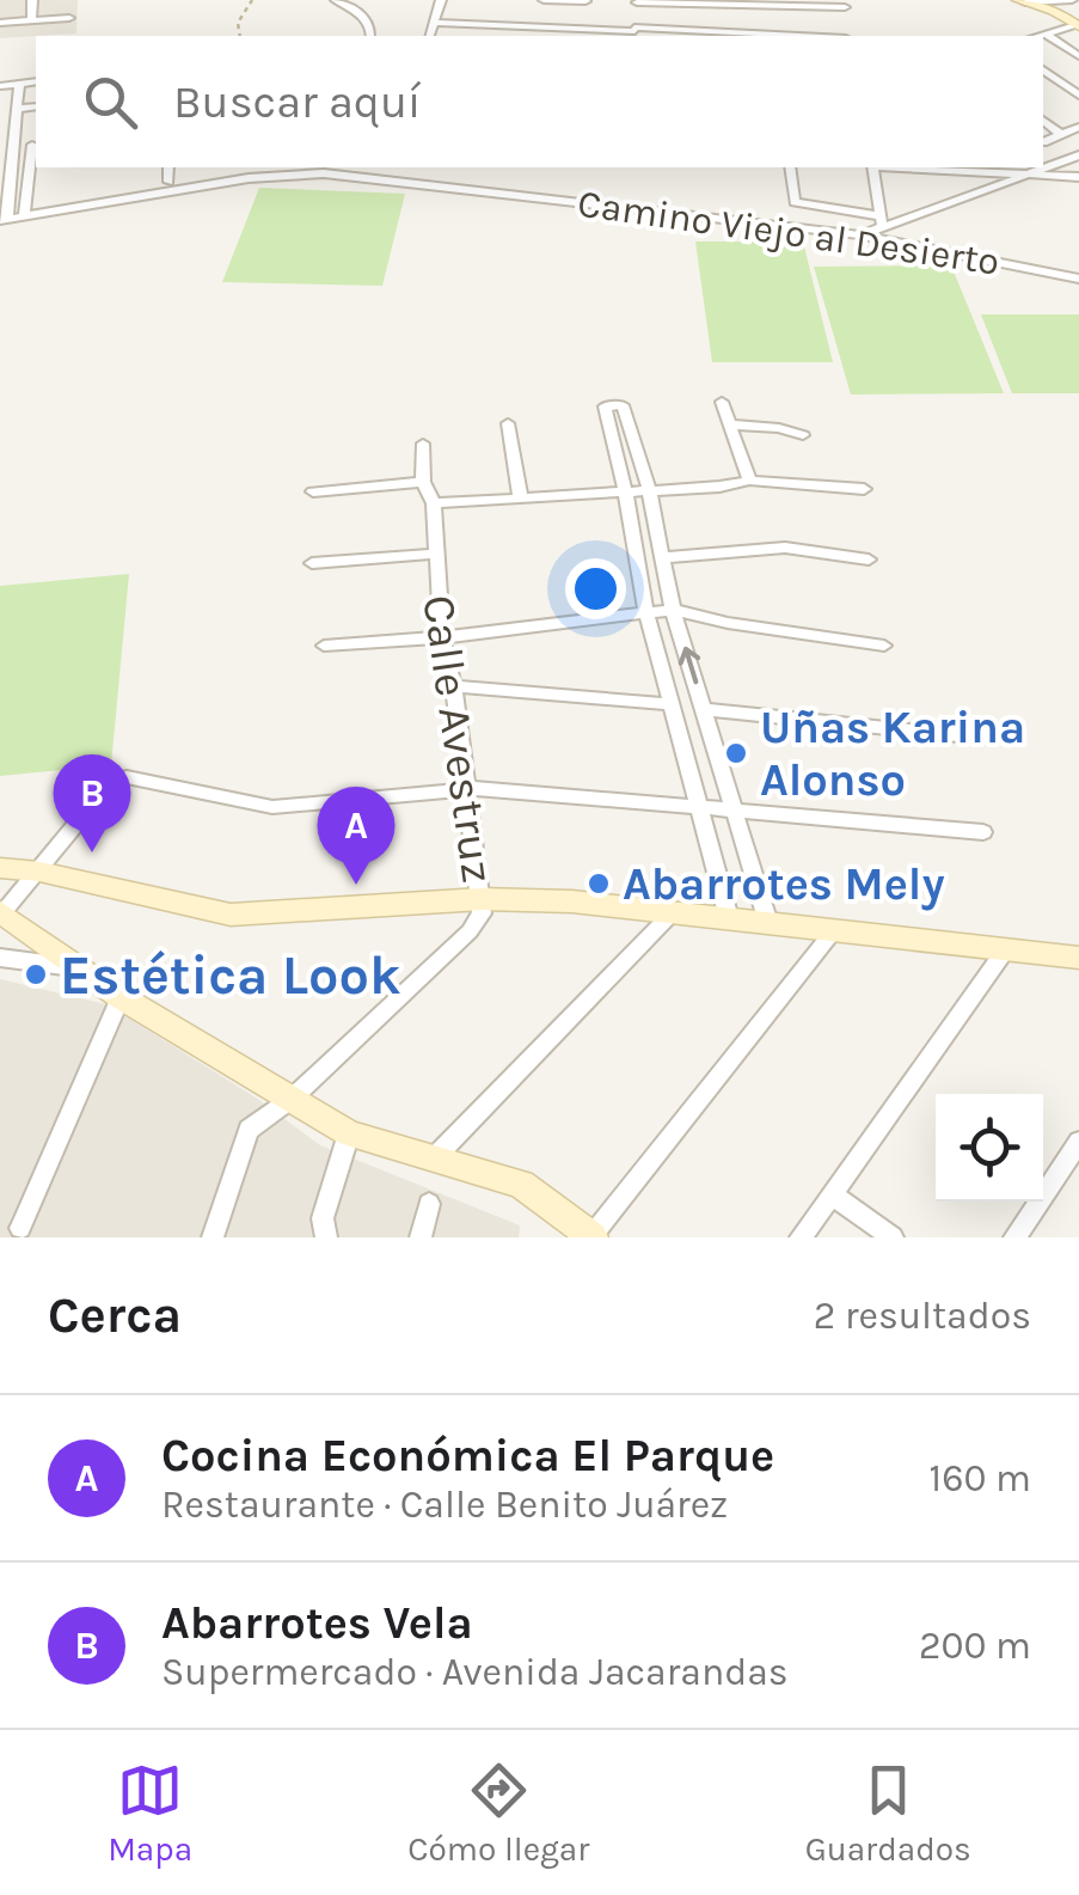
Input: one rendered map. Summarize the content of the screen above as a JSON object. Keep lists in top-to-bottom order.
{
  "streets": {
    "street": ["Camino Viejo al Desierto", "Calle Avestruz"]
  },
  "places": ["Uñas Karina Alonso", "Abarrotes Mely", "Estética Look"],
  "page": {
    "search": "Buscar aquí",
    "pins": ["B", "A"],
    "heading": ["Cerca", "2 resultados"],
    "list": [
      {
        "mark": "A",
        "name": "Cocina Económica El Parque",
        "note": "Restaurante · Calle Benito Juárez",
        "value": "160 m"
      },
      {
        "mark": "B",
        "name": "Abarrotes Vela",
        "note": "Supermercado · Avenida Jacarandas",
        "value": "200 m"
      }
    ],
    "nav": ["Mapa", "Cómo llegar", "Guardados"]
  }
}
